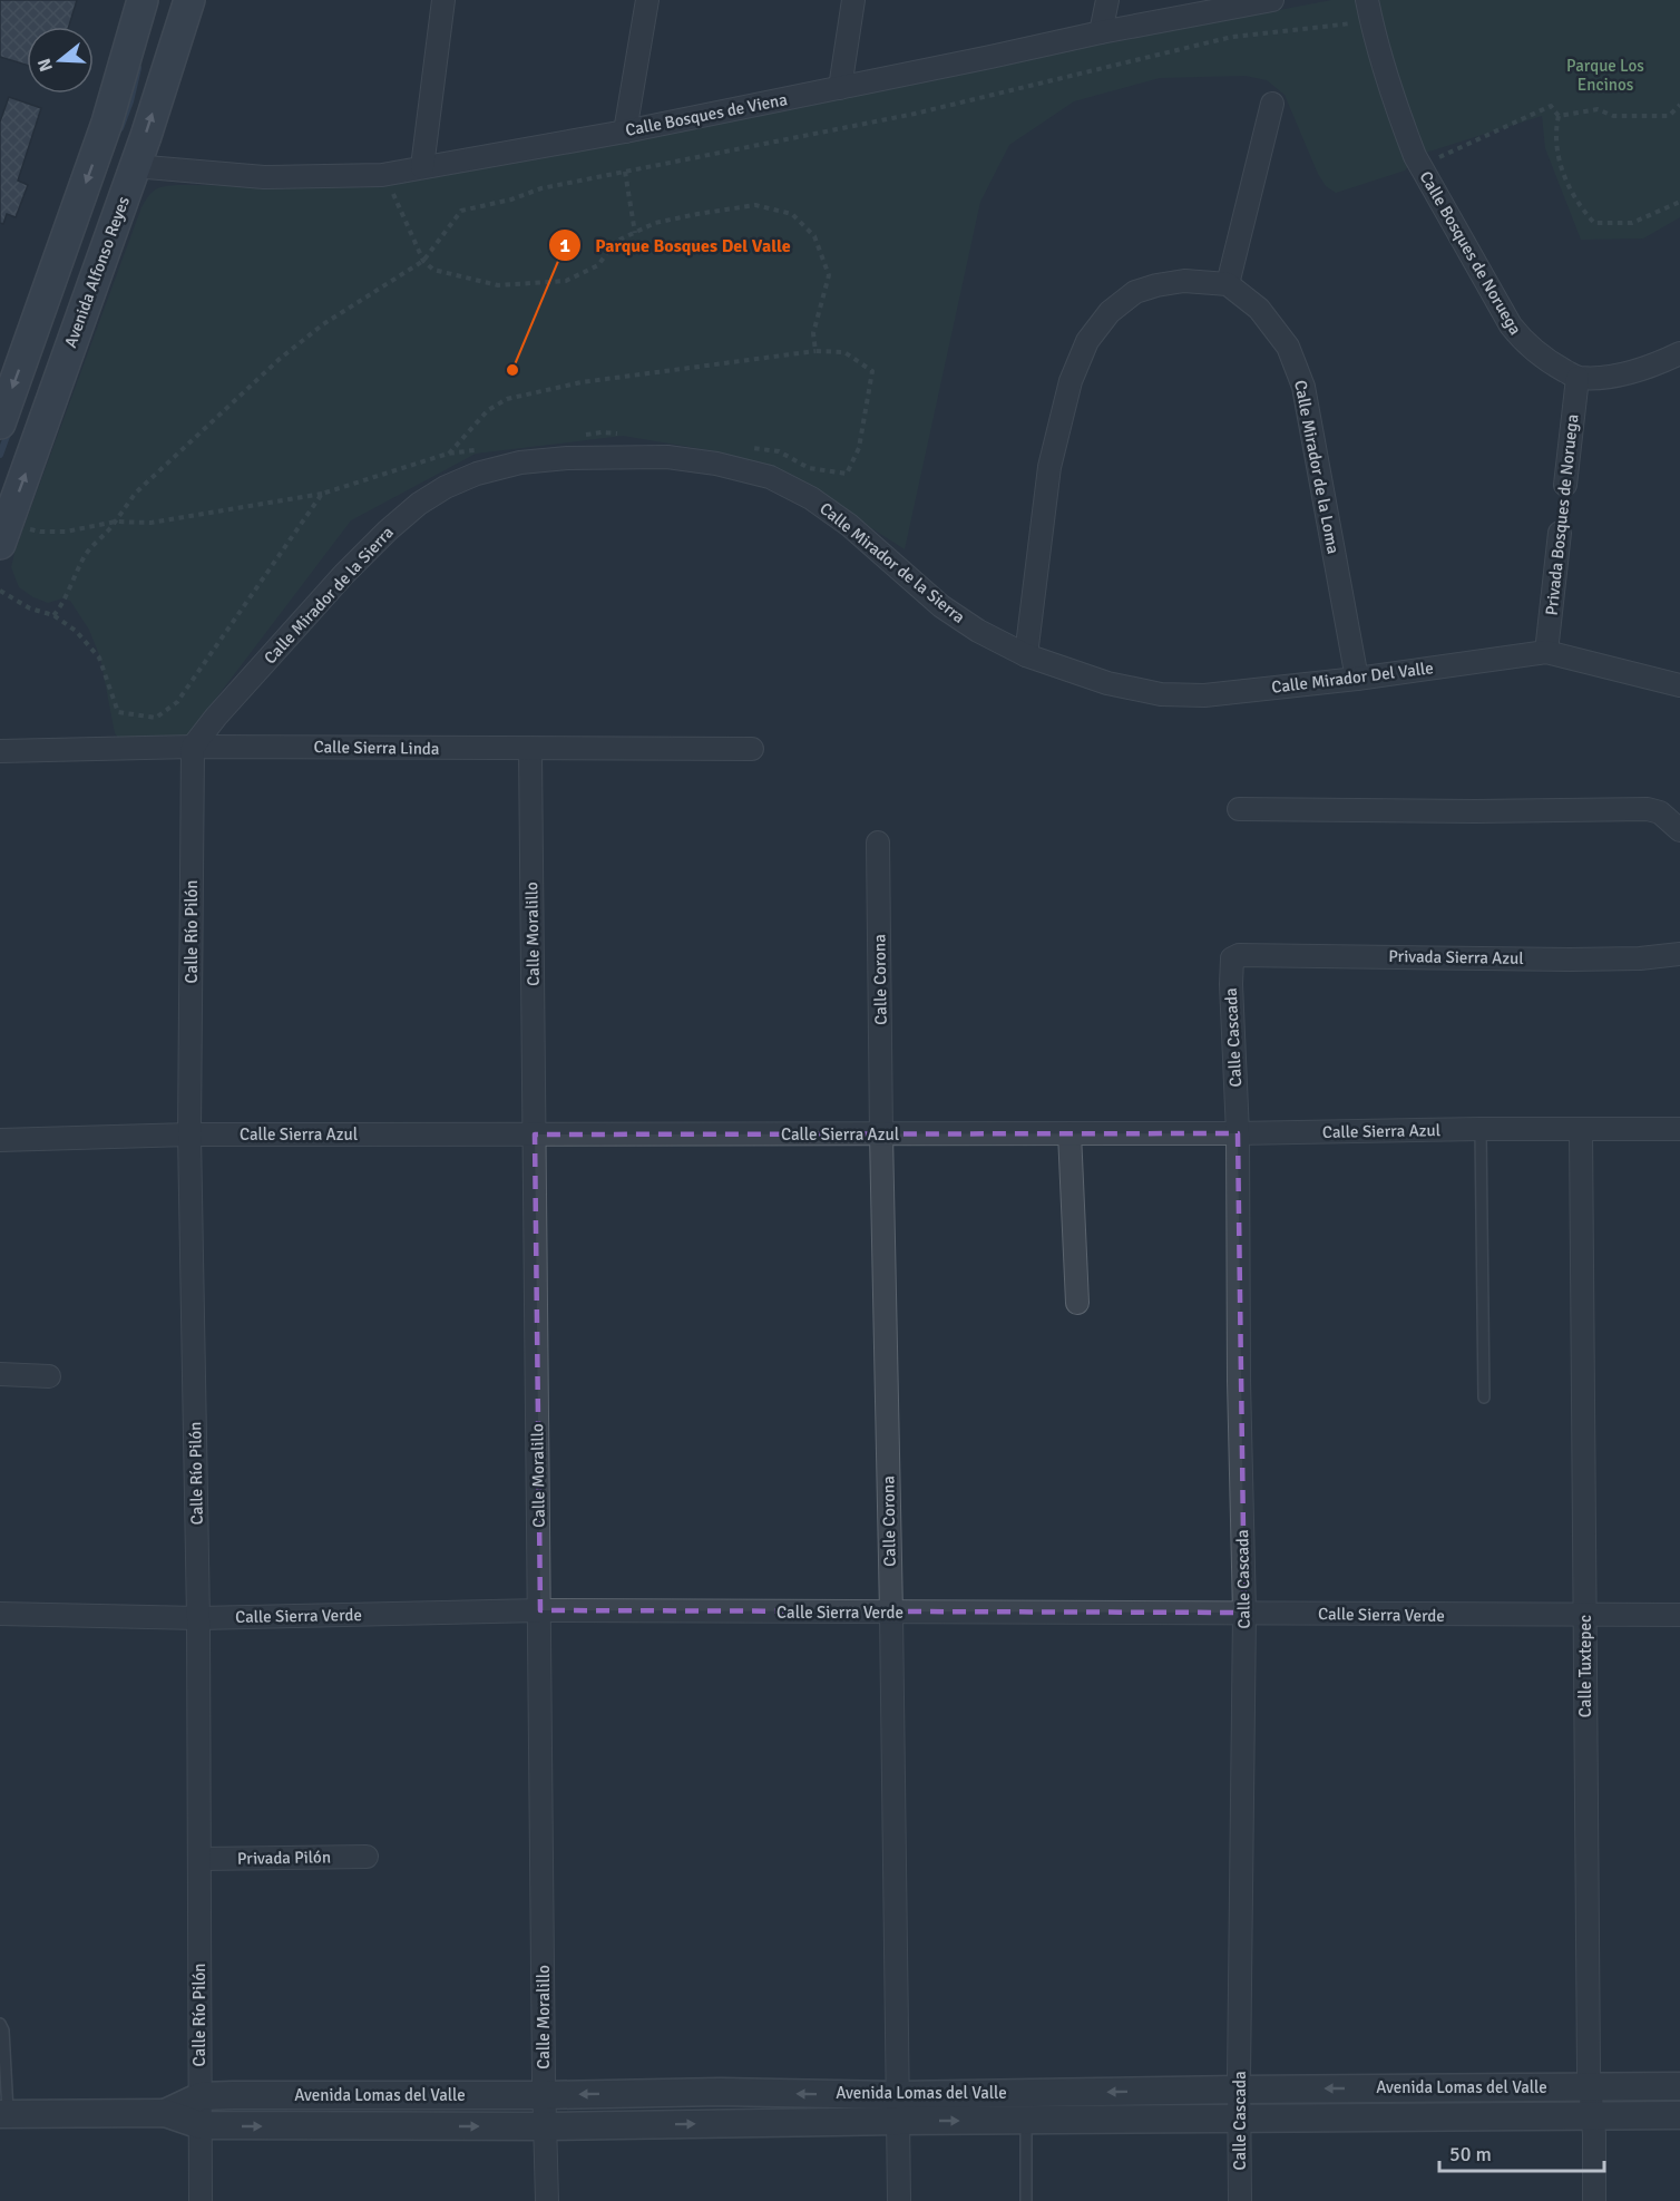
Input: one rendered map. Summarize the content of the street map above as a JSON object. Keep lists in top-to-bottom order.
{
  "streets": {
    "main road": ["Avenida Alfonso Reyes"],
    "street": [
      "Calle Bosques de Viena",
      "Calle Bosques de Noruega",
      "Calle Mirador de la Loma",
      "Privada Bosques de Noruega",
      "Calle Mirador de la Sierra",
      "Calle Mirador Del Valle",
      "Calle Sierra Linda",
      "Calle Río Pilón",
      "Calle Moralillo",
      "Privada Sierra Azul",
      "Calle Corona",
      "Calle Cascada",
      "Calle Sierra Azul",
      "Calle Sierra Verde",
      "Calle Tuxtepec",
      "Privada Pilón",
      "Avenida Lomas del Valle"
    ]
  },
  "crossings": [
    ["Calle Bosques de Viena", "Avenida Alfonso Reyes"],
    ["Calle Bosques de Noruega", "Privada Bosques de Noruega"],
    ["Calle Mirador de la Loma", "Calle Mirador Del Valle"],
    ["Privada Bosques de Noruega", "Calle Mirador Del Valle"],
    ["Calle Mirador de la Sierra", "Calle Mirador Del Valle"],
    ["Calle Mirador de la Sierra", "Calle Sierra Linda"],
    ["Calle Mirador de la Sierra", "Calle Río Pilón"],
    ["Calle Sierra Linda", "Calle Río Pilón"],
    ["Calle Sierra Linda", "Calle Moralillo"],
    ["Calle Río Pilón", "Calle Sierra Azul"],
    ["Calle Río Pilón", "Calle Sierra Verde"],
    ["Calle Río Pilón", "Privada Pilón"],
    ["Calle Río Pilón", "Avenida Lomas del Valle"],
    ["Calle Moralillo", "Calle Sierra Azul"],
    ["Calle Moralillo", "Calle Sierra Verde"],
    ["Calle Moralillo", "Avenida Lomas del Valle"],
    ["Privada Sierra Azul", "Calle Cascada"],
    ["Calle Corona", "Calle Sierra Azul"],
    ["Calle Corona", "Calle Sierra Verde"],
    ["Calle Corona", "Avenida Lomas del Valle"],
    ["Calle Cascada", "Calle Sierra Azul"],
    ["Calle Cascada", "Calle Sierra Verde"],
    ["Calle Cascada", "Avenida Lomas del Valle"],
    ["Calle Sierra Azul", "Calle Tuxtepec"],
    ["Calle Sierra Verde", "Calle Tuxtepec"],
    ["Calle Tuxtepec", "Avenida Lomas del Valle"]
  ],
  "parks": ["Parque Los Encinos"],
  "places": ["Parque Bosques Del Valle"],
  "scale_bar": "50 m",
  "north": "left"
}
